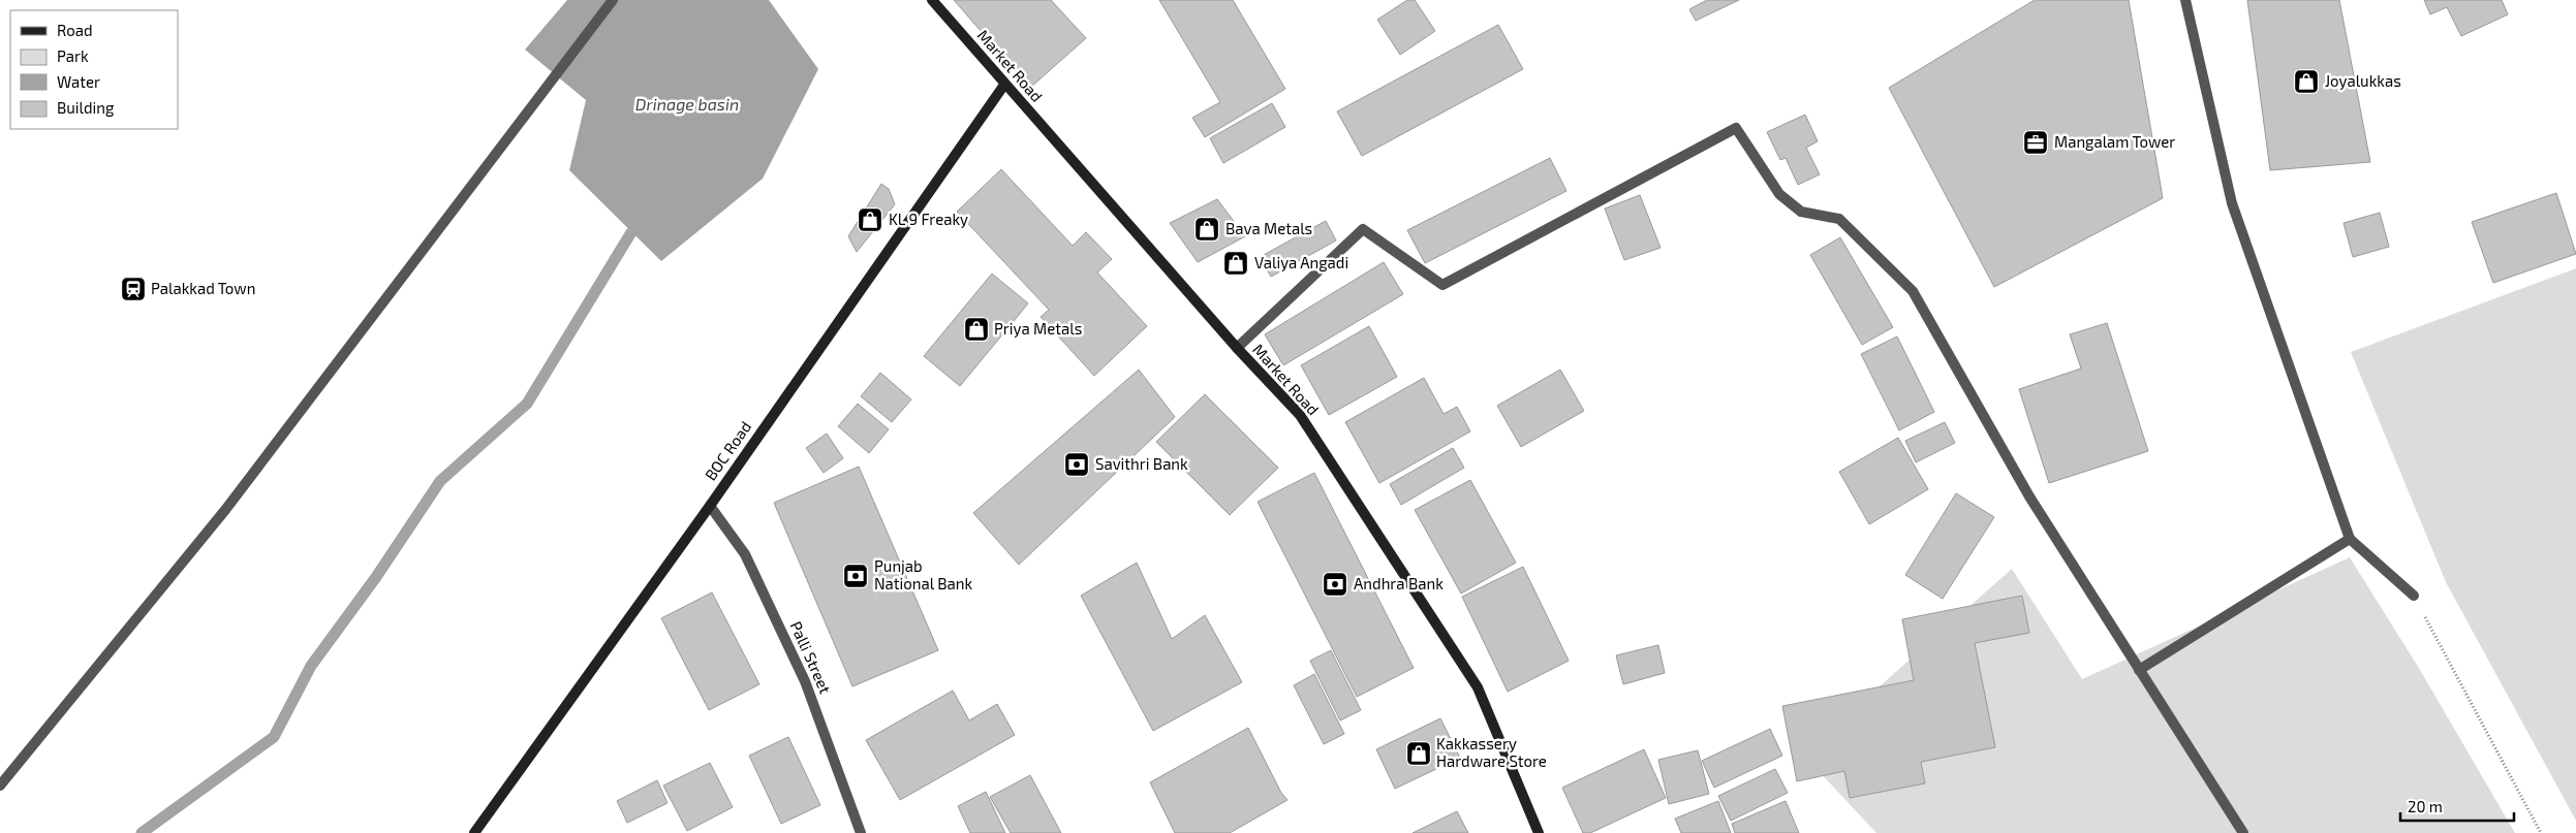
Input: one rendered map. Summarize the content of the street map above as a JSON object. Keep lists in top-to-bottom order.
{
  "streets": {
    "main road": ["Market Road", "BOC Road"],
    "street": ["Palli Street"]
  },
  "crossings": [
    ["Market Road", "BOC Road"],
    ["BOC Road", "Palli Street"]
  ],
  "water": ["Drinage basin"],
  "places": {
    "shop": [
      "Joyalukkas",
      "KL 9 Freaky",
      "Bava Metals",
      "Valiya Angadi",
      "Priya Metals",
      "Kakkassery Hardware Store"
    ],
    "office": ["Mangalam Tower"],
    "station": ["Palakkad Town"],
    "bank": ["Savithri Bank", "Punjab National Bank", "Andhra Bank"]
  },
  "legend": [
    "Road",
    "Park",
    "Water",
    "Building"
  ],
  "scale_bar": "20 m"
}
